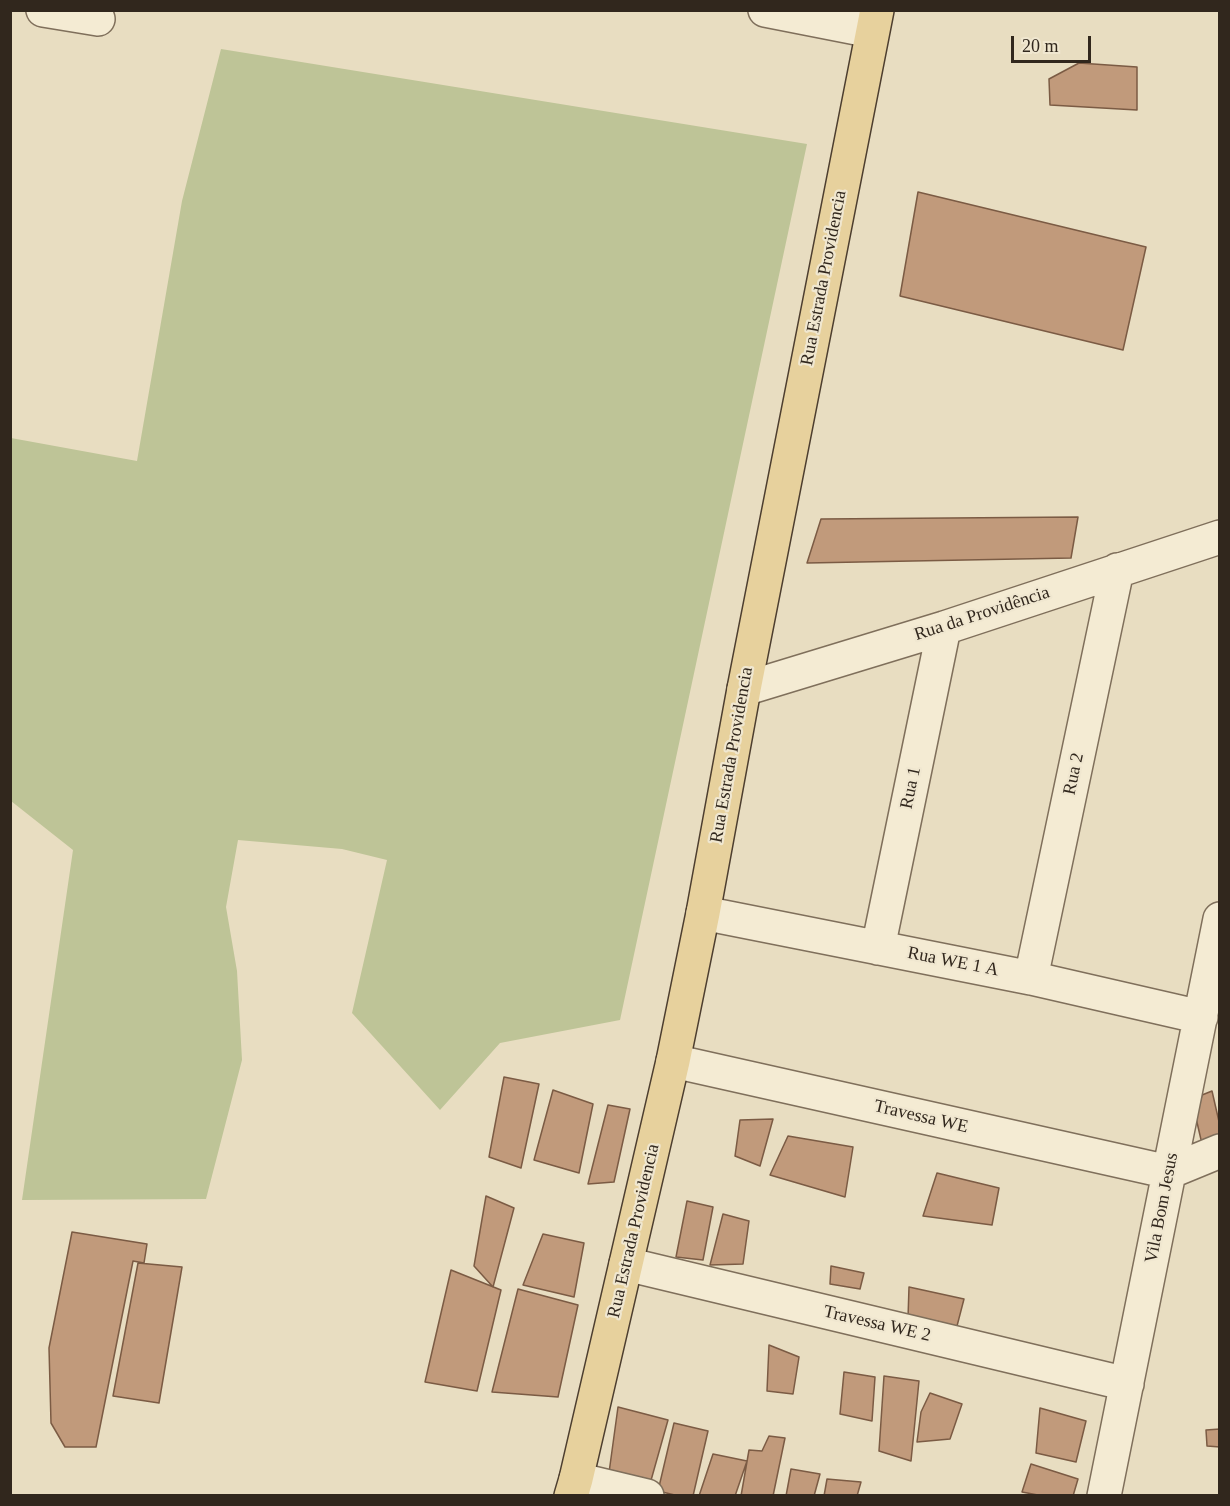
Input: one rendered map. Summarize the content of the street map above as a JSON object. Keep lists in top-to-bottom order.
{
  "streets": {
    "main road": ["Rua Estrada Providencia"],
    "street": [
      "Rua da Providência",
      "Rua 2",
      "Rua 1",
      "Rua WE 1 A",
      "Travessa WE",
      "Vila Bom Jesus",
      "Travessa WE 2"
    ]
  },
  "crossings": [
    ["Rua Estrada Providencia", "Rua da Providência"],
    ["Rua Estrada Providencia", "Rua WE 1 A"],
    ["Rua Estrada Providencia", "Travessa WE"],
    ["Rua Estrada Providencia", "Travessa WE 2"],
    ["Rua da Providência", "Rua 2"],
    ["Rua da Providência", "Rua 1"],
    ["Rua 2", "Rua WE 1 A"],
    ["Rua 1", "Rua WE 1 A"],
    ["Rua WE 1 A", "Vila Bom Jesus"],
    ["Travessa WE", "Vila Bom Jesus"],
    ["Vila Bom Jesus", "Travessa WE 2"]
  ],
  "scale_bar": "20 m"
}
